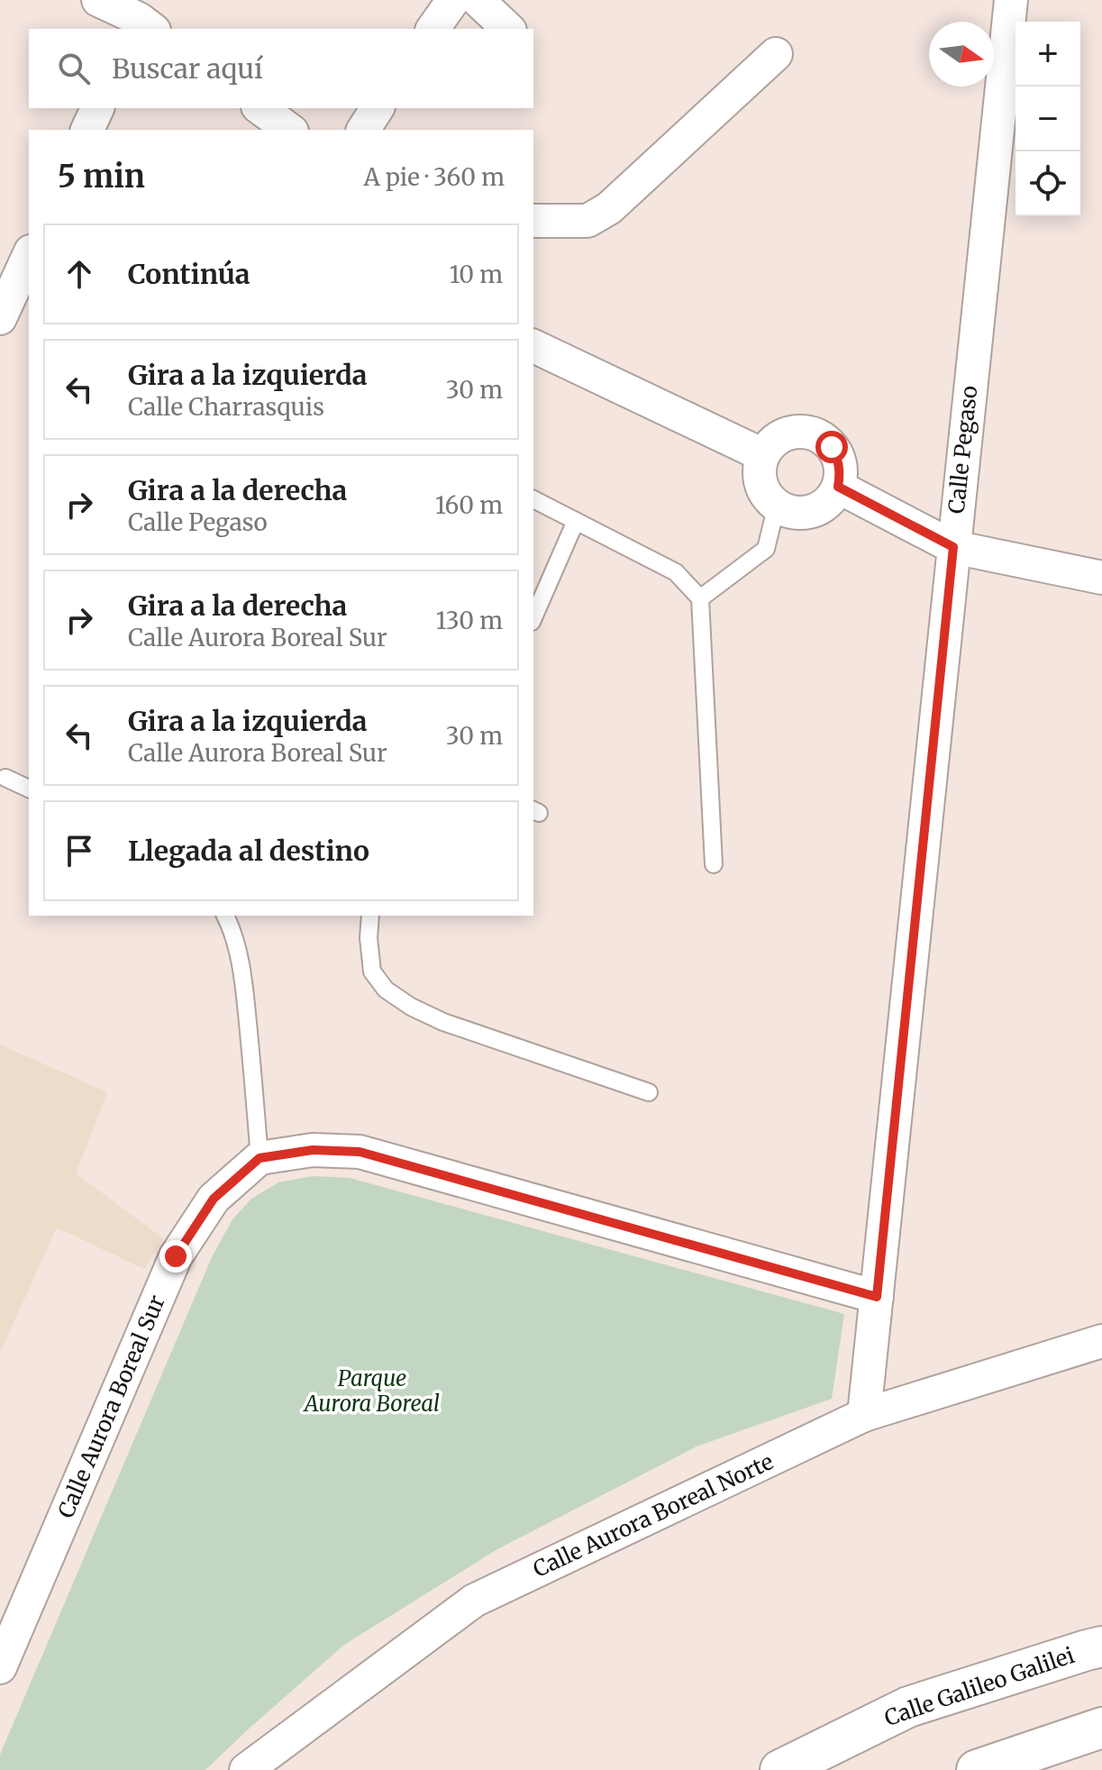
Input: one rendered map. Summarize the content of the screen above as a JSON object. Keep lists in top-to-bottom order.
{
  "streets": {
    "street": [
      "Calle Pegaso",
      "Calle Aurora Boreal Sur",
      "Calle Aurora Boreal Norte",
      "Calle Galileo Galilei"
    ]
  },
  "crossings": [
    ["Calle Pegaso", "Calle Aurora Boreal Norte"]
  ],
  "parks": ["Parque Aurora Boreal"],
  "north": "right",
  "page": {
    "map_buttons": ["+", "−"],
    "search": "Buscar aquí",
    "heading": ["5 min", "A pie · 360 m"],
    "list": [
      ["Continúa", "10 m"],
      ["Gira a la izquierda", "Calle Charrasquis", "30 m"],
      ["Gira a la derecha", "Calle Pegaso", "160 m"],
      ["Gira a la derecha", "Calle Aurora Boreal Sur", "130 m"],
      ["Gira a la izquierda", "Calle Aurora Boreal Sur", "30 m"],
      "Llegada al destino"
    ]
  }
}
